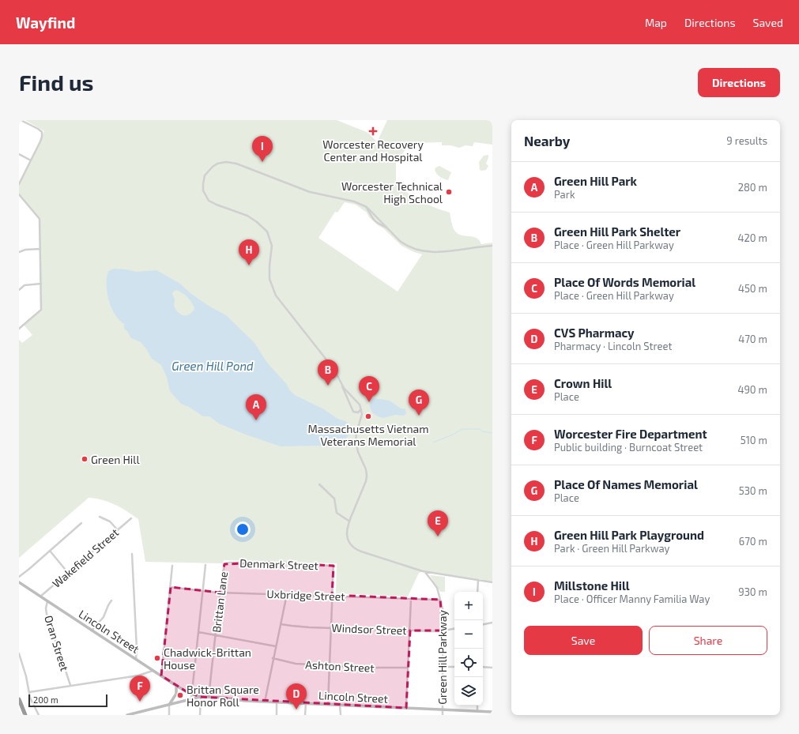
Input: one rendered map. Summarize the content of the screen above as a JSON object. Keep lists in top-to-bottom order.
{
  "streets": {
    "main road": ["Lincoln Street"],
    "street": [
      "Wakefield Street",
      "Denmark Street",
      "Uxbridge Street",
      "Brittan Lane",
      "Windsor Street",
      "Oran Street",
      "Green Hill Parkway",
      "Ashton Street"
    ]
  },
  "crossings": [
    ["Wakefield Street", "Lincoln Street"],
    ["Denmark Street", "Uxbridge Street"],
    ["Denmark Street", "Brittan Lane"],
    ["Uxbridge Street", "Brittan Lane"],
    ["Uxbridge Street", "Green Hill Parkway"],
    ["Brittan Lane", "Lincoln Street"],
    ["Windsor Street", "Green Hill Parkway"],
    ["Lincoln Street", "Oran Street"],
    ["Lincoln Street", "Green Hill Parkway"]
  ],
  "water": ["Green Hill Pond"],
  "places": {
    "health": ["Worcester Recovery Center and Hospital"],
    "other": [
      "Worcester Technical High School",
      "Massachusetts Vietnam Veterans Memorial",
      "Green Hill",
      "Chadwick-Brittan House",
      "Brittan Square Honor Roll"
    ]
  },
  "scale_bar": "200 m",
  "page": {
    "header": "Wayfind",
    "nav": ["Map", "Directions", "Saved"],
    "buttons": [
      "Directions",
      ["Save", "Share"]
    ],
    "title": "Find us",
    "heading": ["Nearby", "9 results"],
    "pins": [
      "I",
      "H",
      "B",
      "C",
      "G",
      "A",
      "E",
      "F",
      "D"
    ],
    "list": [
      {
        "mark": "A",
        "name": "Green Hill Park",
        "note": "Park",
        "value": "280 m"
      },
      {
        "mark": "B",
        "name": "Green Hill Park Shelter",
        "note": "Place · Green Hill Parkway",
        "value": "420 m"
      },
      {
        "mark": "C",
        "name": "Place Of Words Memorial",
        "note": "Place · Green Hill Parkway",
        "value": "450 m"
      },
      {
        "mark": "D",
        "name": "CVS Pharmacy",
        "note": "Pharmacy · Lincoln Street",
        "value": "470 m"
      },
      {
        "mark": "E",
        "name": "Crown Hill",
        "note": "Place",
        "value": "490 m"
      },
      {
        "mark": "F",
        "name": "Worcester Fire Department",
        "note": "Public building · Burncoat Street",
        "value": "510 m"
      },
      {
        "mark": "G",
        "name": "Place Of Names Memorial",
        "note": "Place",
        "value": "530 m"
      },
      {
        "mark": "H",
        "name": "Green Hill Park Playground",
        "note": "Park · Green Hill Parkway",
        "value": "670 m"
      },
      {
        "mark": "I",
        "name": "Millstone Hill",
        "note": "Place · Officer Manny Familia Way",
        "value": "930 m"
      }
    ],
    "map_buttons": ["+", "−"],
    "scale": "200 m"
  }
}
